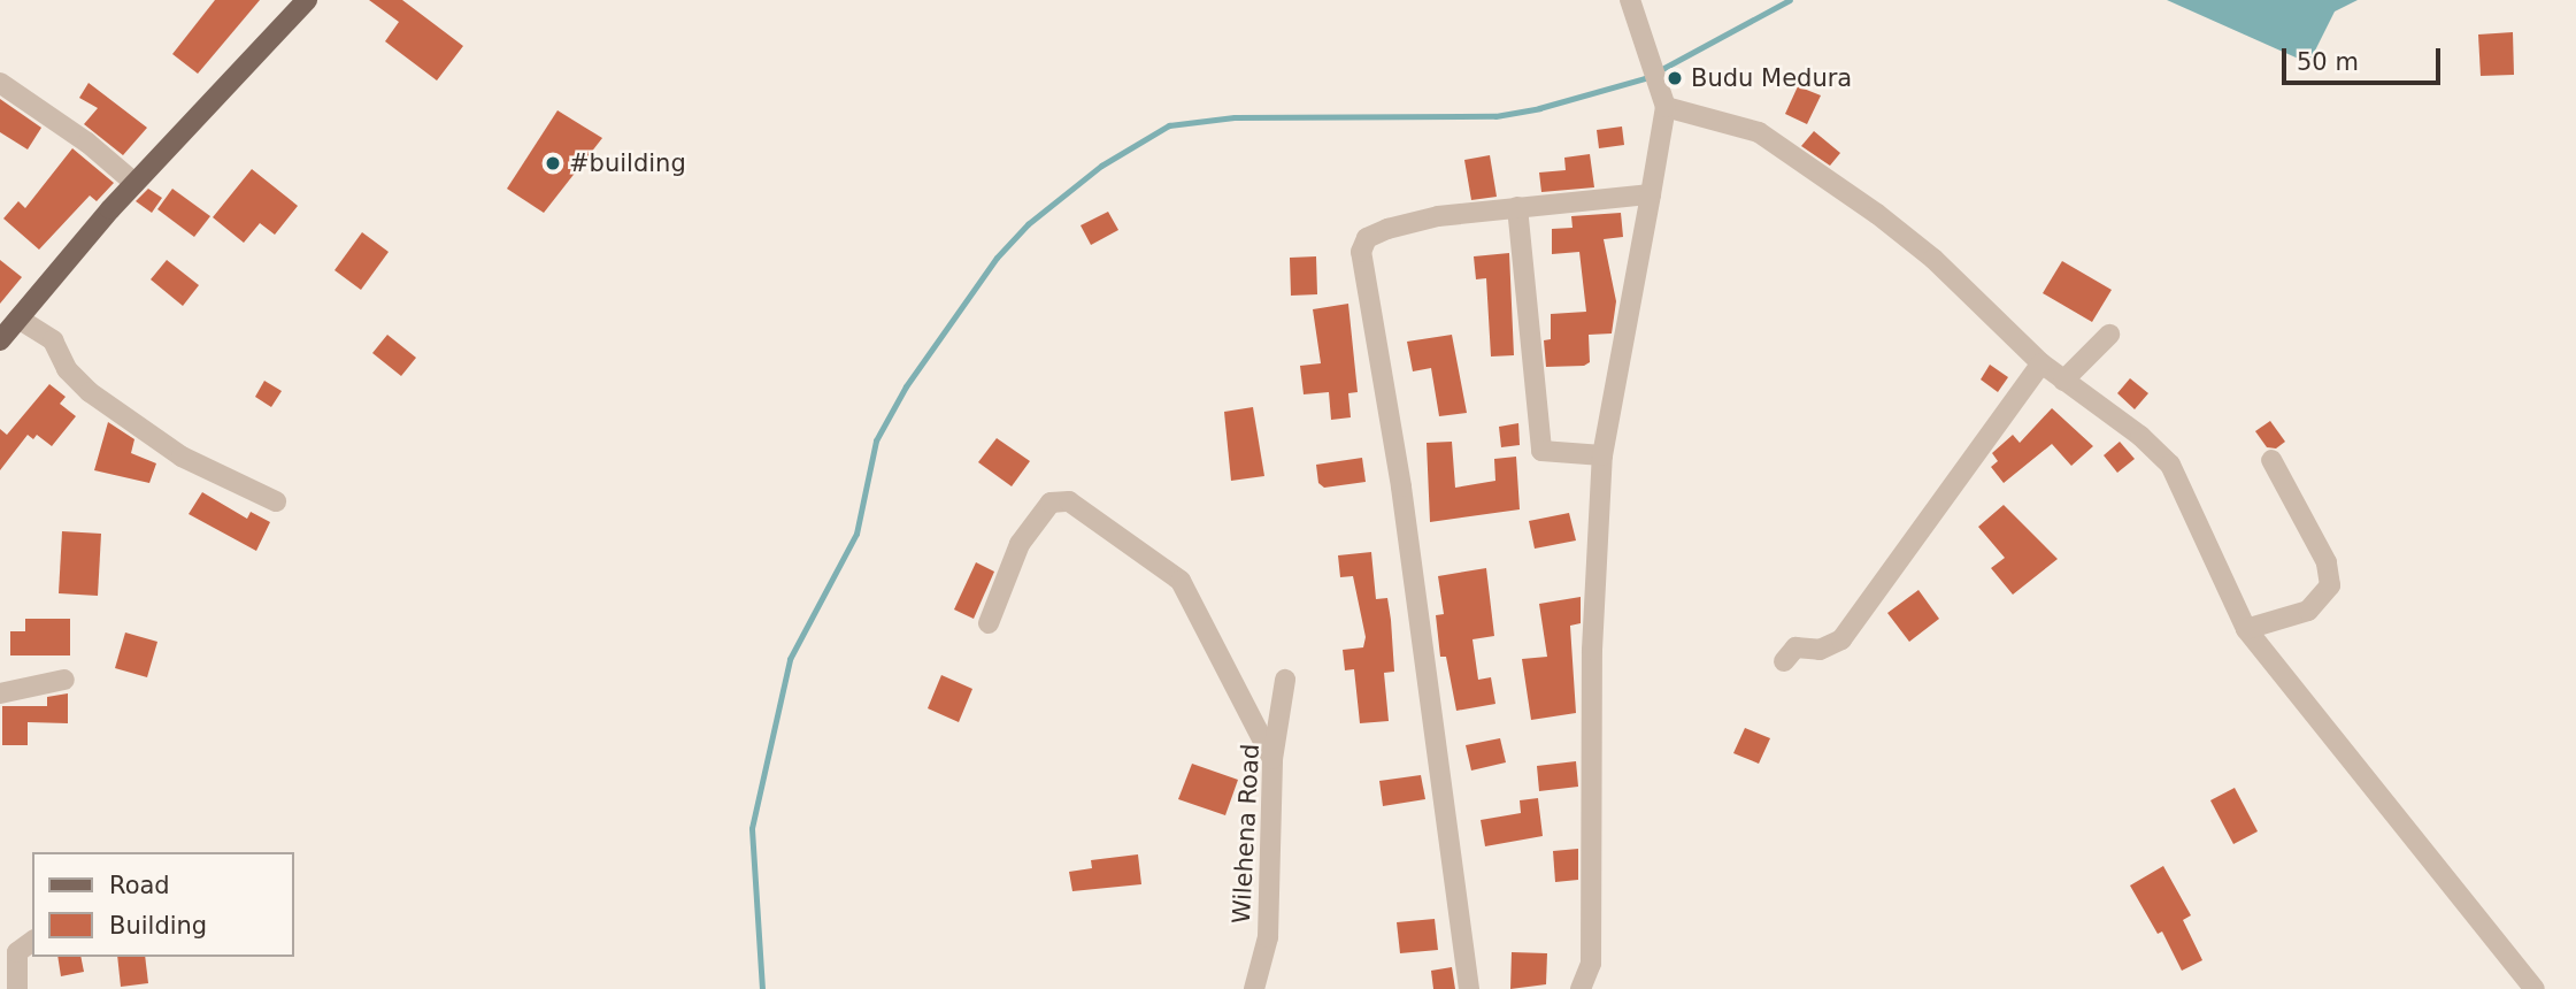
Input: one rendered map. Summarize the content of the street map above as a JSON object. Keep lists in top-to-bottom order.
{
  "streets": {
    "street": ["Wilehena Road"]
  },
  "places": ["Budu Medura", "#building"],
  "legend": ["Road", "Building"],
  "scale_bar": "50 m"
}
